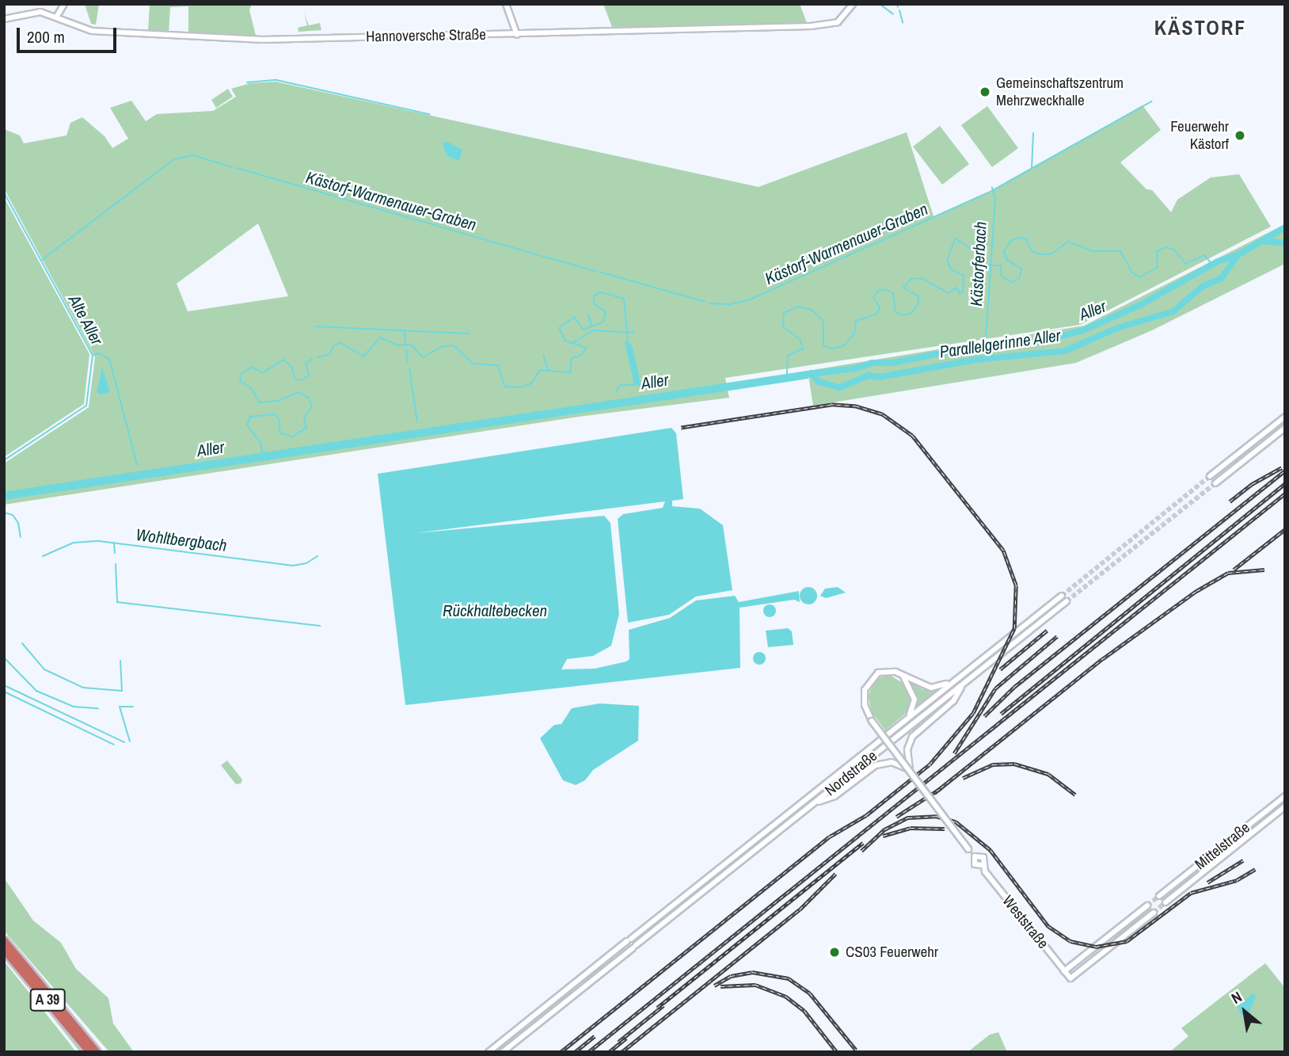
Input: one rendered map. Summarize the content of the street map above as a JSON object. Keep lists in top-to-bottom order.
{
  "streets": {
    "highway": ["A 39"],
    "street": [
      "Hannoversche Straße",
      "Nordstraße",
      "Mittelstraße",
      "Weststraße"
    ]
  },
  "districts": ["KÄSTORF"],
  "water": [
    "Kästorf-Warmenauer-Graben",
    "Kästorferbach",
    "Aller",
    "Alte Aller",
    "Parallelgerinne Aller",
    "Wohltbergbach",
    "Rückhaltebecken"
  ],
  "places": ["Gemeinschaftszentrum Mehrzweckhalle", "Feuerwehr Kästorf", "CS03 Feuerwehr"],
  "scale_bar": "200 m",
  "north": "top left"
}
